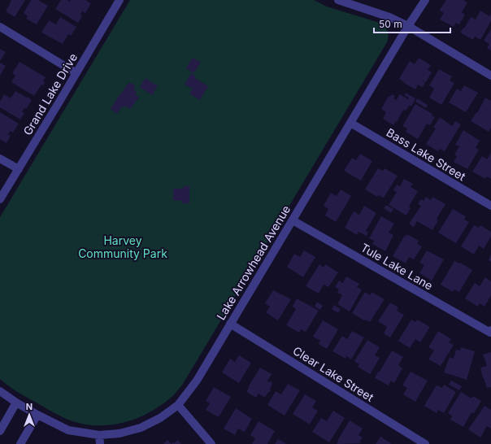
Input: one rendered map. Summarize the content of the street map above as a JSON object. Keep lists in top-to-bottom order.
{
  "streets": {
    "street": [
      "Grand Lake Drive",
      "Bass Lake Street",
      "Lake Arrowhead Avenue",
      "Tule Lake Lane",
      "Clear Lake Street"
    ]
  },
  "crossings": [
    ["Bass Lake Street", "Lake Arrowhead Avenue"],
    ["Lake Arrowhead Avenue", "Tule Lake Lane"],
    ["Lake Arrowhead Avenue", "Clear Lake Street"]
  ],
  "parks": ["Harvey Community Park"],
  "scale_bar": "50 m",
  "north": "top"
}
